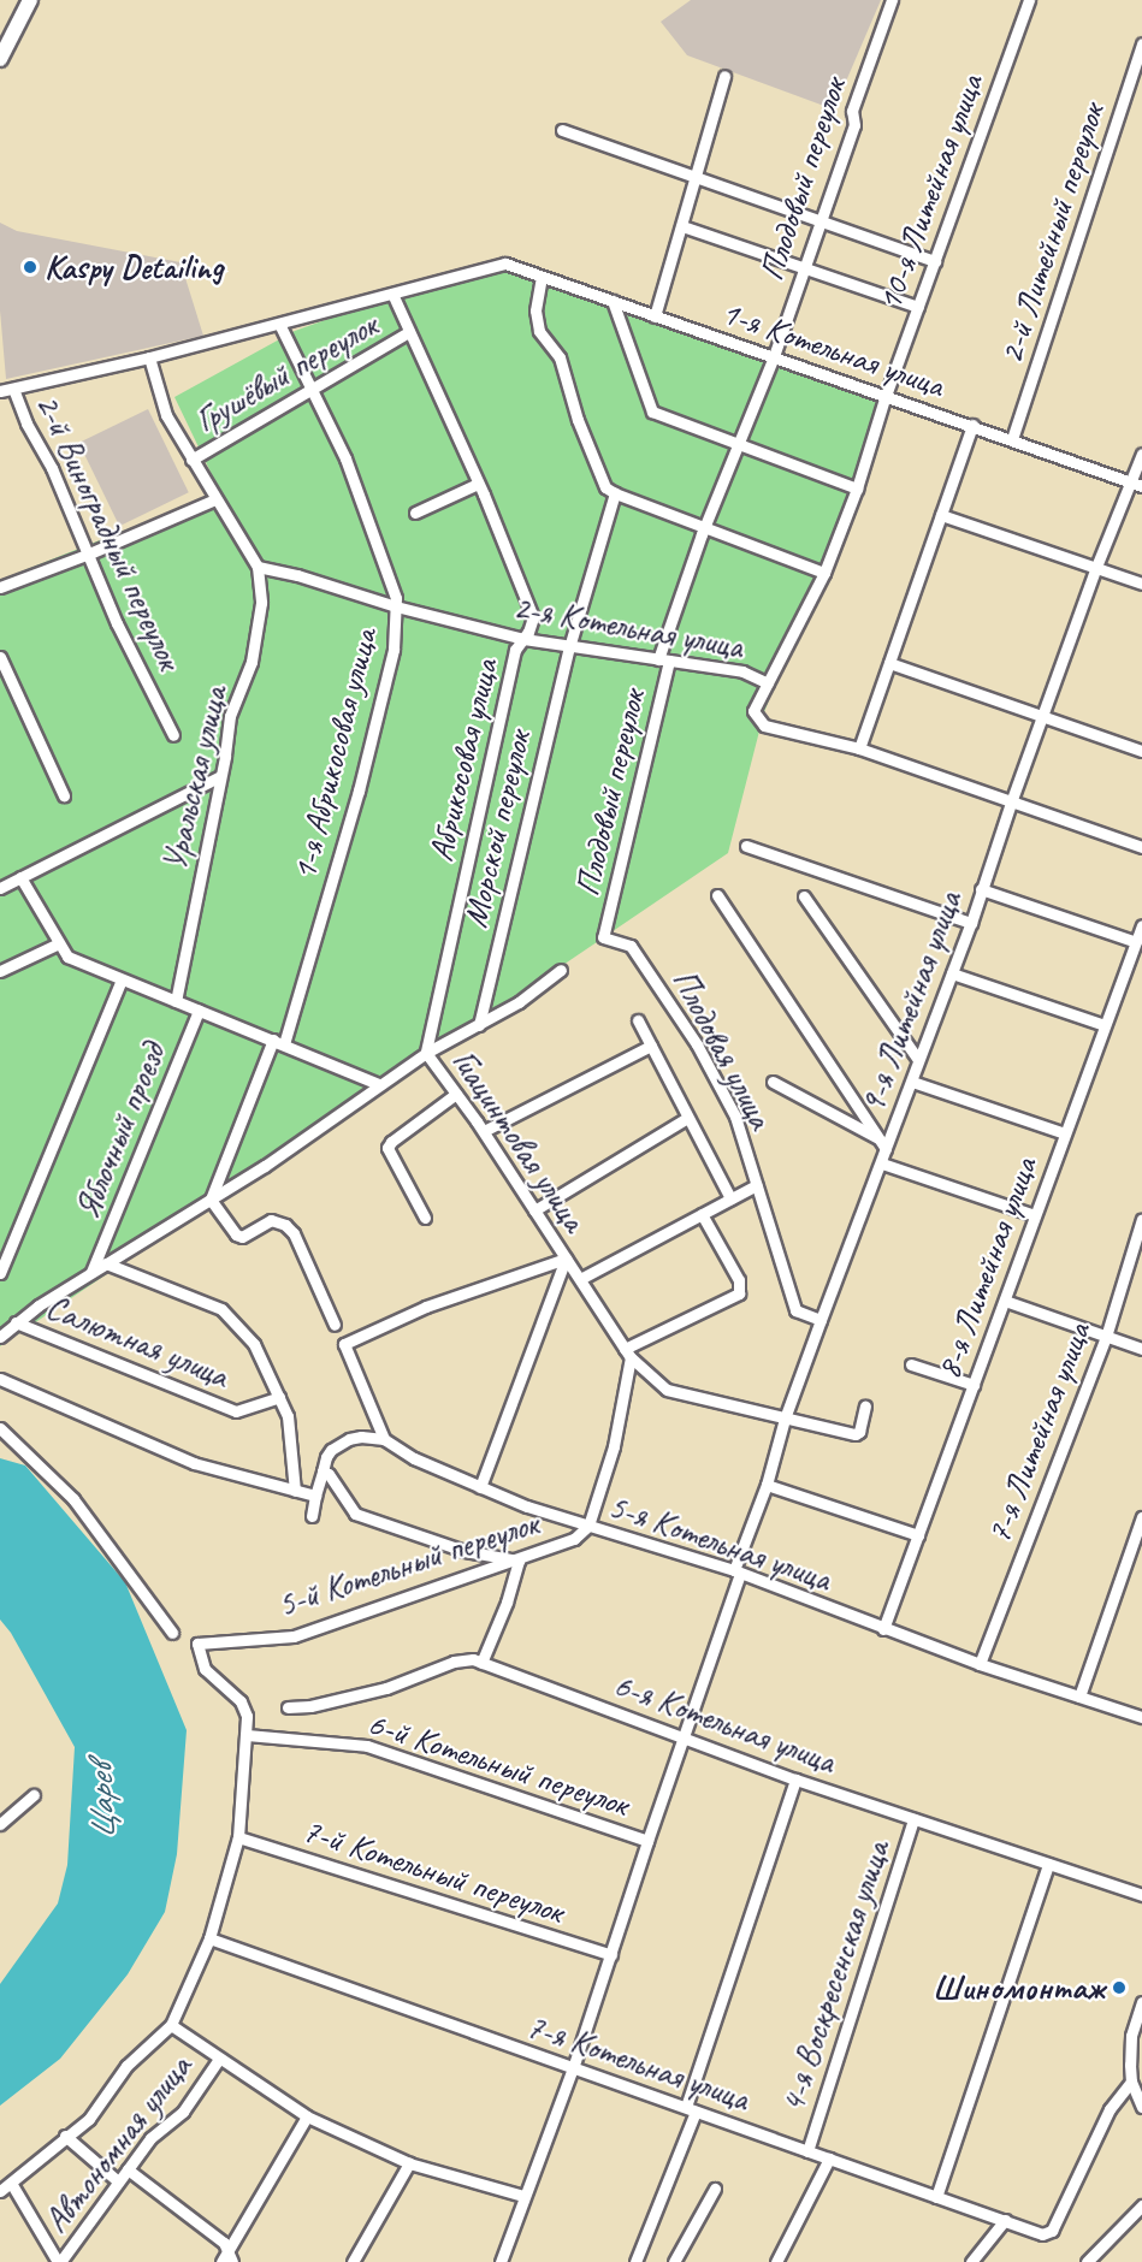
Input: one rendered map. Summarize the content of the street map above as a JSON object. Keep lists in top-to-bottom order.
{
  "streets": {
    "street": [
      "Плодовый переулок",
      "10-я Литейная улица",
      "2-й Литейный переулок",
      "1-я Котельная улица",
      "Грушёвый переулок",
      "2-й Виноградный переулок",
      "2-я Котельная улица",
      "1-я Абрикосовая улица",
      "Абрикосовая улица",
      "Уральская улица",
      "Морской переулок",
      "9-я Литейная улица",
      "Плодовая улица",
      "Яблочный проезд",
      "Гиацинтовая улица",
      "8-я Литейная улица",
      "Салютная улица",
      "7-я Литейная улица",
      "5-я Котельная улица",
      "5-й Котельный переулок",
      "6-я Котельная улица",
      "6-й Котельный переулок",
      "7-й Котельный переулок",
      "4-я Воскресенская улица",
      "7-я Котельная улица",
      "Автономная улица"
    ]
  },
  "crossings": [
    ["Плодовый переулок", "1-я Котельная улица"],
    ["Плодовый переулок", "2-я Котельная улица"],
    ["Плодовый переулок", "Плодовая улица"],
    ["10-я Литейная улица", "1-я Котельная улица"],
    ["10-я Литейная улица", "2-я Котельная улица"],
    ["2-й Литейный переулок", "1-я Котельная улица"],
    ["1-я Котельная улица", "Абрикосовая улица"],
    ["1-я Котельная улица", "9-я Литейная улица"],
    ["Грушёвый переулок", "1-я Абрикосовая улица"],
    ["Грушёвый переулок", "Абрикосовая улица"],
    ["2-я Котельная улица", "1-я Абрикосовая улица"],
    ["2-я Котельная улица", "Абрикосовая улица"],
    ["2-я Котельная улица", "Уральская улица"],
    ["2-я Котельная улица", "Морской переулок"],
    ["2-я Котельная улица", "9-я Литейная улица"],
    ["Абрикосовая улица", "Гиацинтовая улица"],
    ["9-я Литейная улица", "Плодовая улица"],
    ["9-я Литейная улица", "Гиацинтовая улица"],
    ["9-я Литейная улица", "5-я Котельная улица"],
    ["9-я Литейная улица", "6-я Котельная улица"],
    ["9-я Литейная улица", "6-й Котельный переулок"],
    ["9-я Литейная улица", "7-й Котельный переулок"],
    ["9-я Литейная улица", "7-я Котельная улица"],
    ["Гиацинтовая улица", "5-я Котельная улица"],
    ["8-я Литейная улица", "5-я Котельная улица"],
    ["7-я Литейная улица", "5-я Котельная улица"],
    ["5-я Котельная улица", "5-й Котельный переулок"],
    ["5-й Котельный переулок", "6-й Котельный переулок"],
    ["6-я Котельная улица", "4-я Воскресенская улица"],
    ["4-я Воскресенская улица", "7-я Котельная улица"]
  ],
  "water": ["Царев"],
  "places": ["Kaspy Detailing", "Шиномонтаж"]
}
